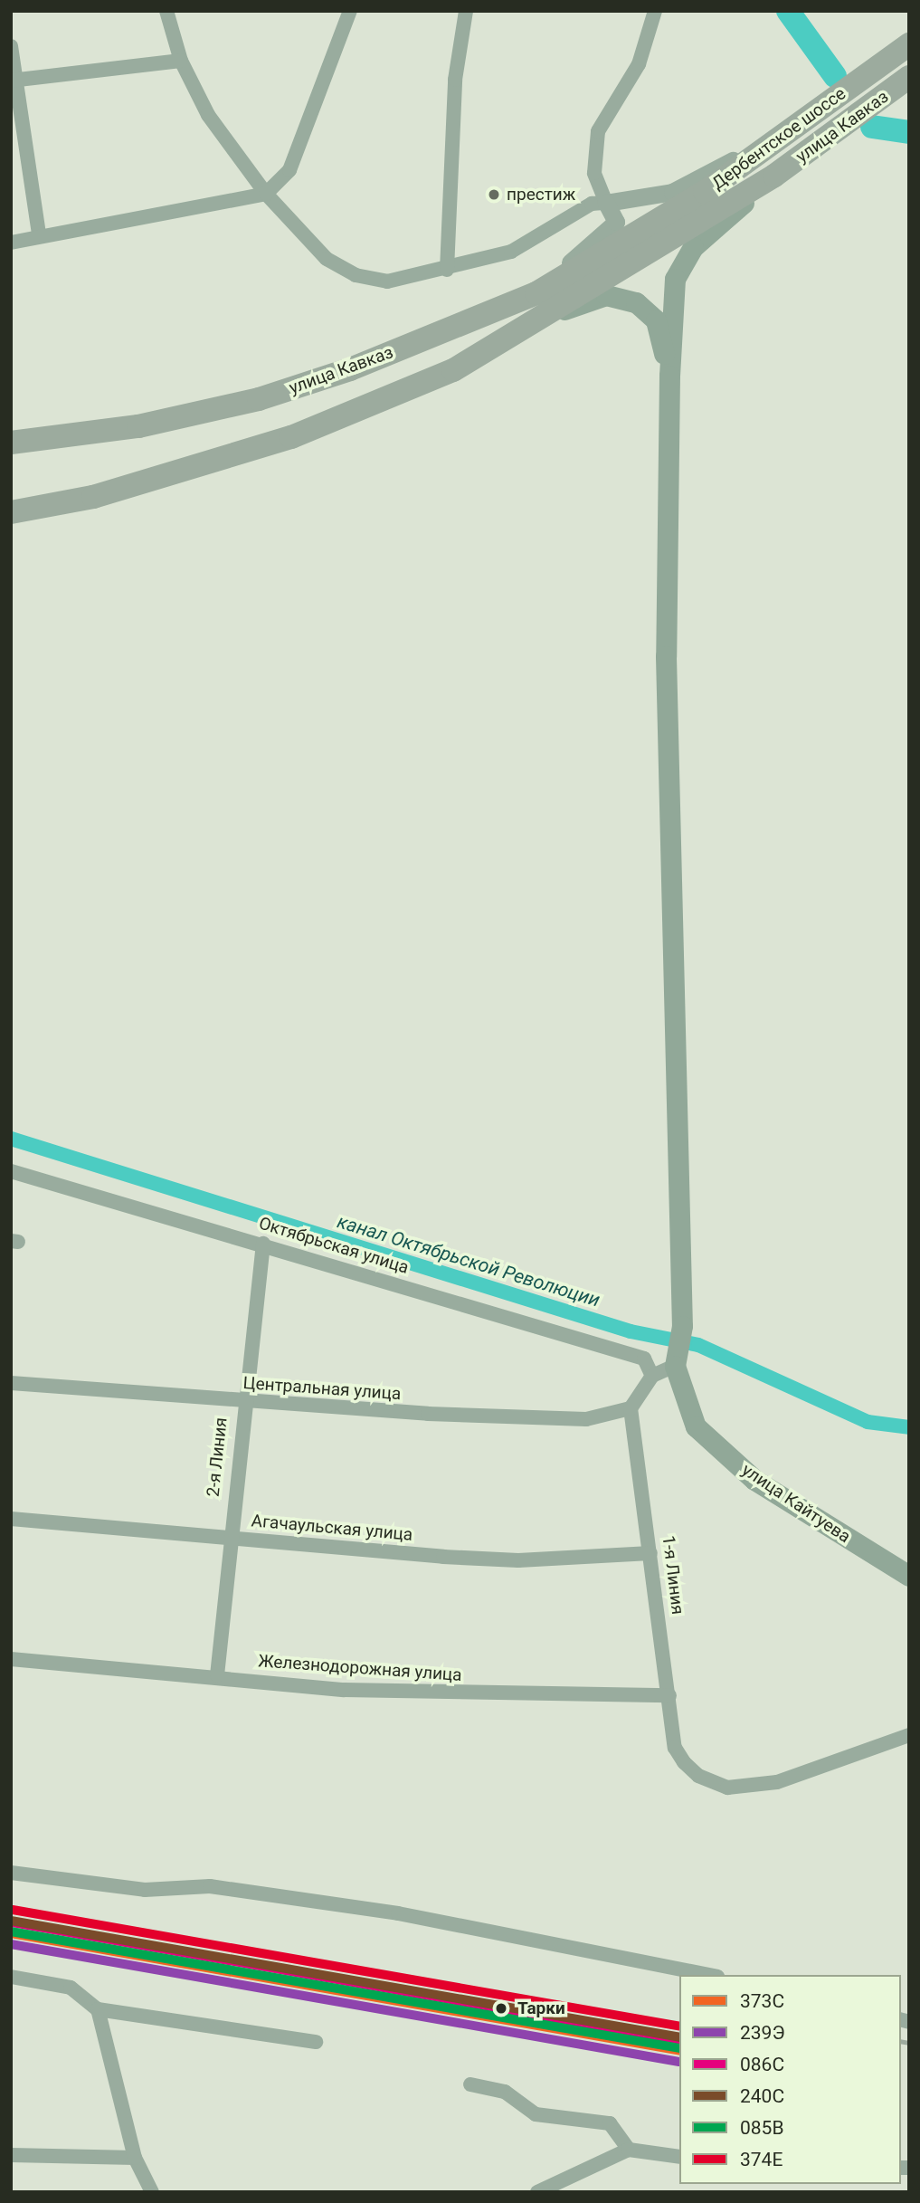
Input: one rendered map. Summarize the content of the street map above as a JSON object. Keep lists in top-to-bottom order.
{
  "streets": {
    "highway": ["улица Кавказ", "Дербентское шоссе"],
    "main road": ["улица Кайтуева"],
    "street": [
      "Октябрьская улица",
      "Центральная улица",
      "2-я Линия",
      "Агачаульская улица",
      "1-я Линия",
      "Железнодорожная улица"
    ]
  },
  "crossings": [
    ["улица Кавказ", "Дербентское шоссе"],
    ["Октябрьская улица", "2-я Линия"],
    ["Центральная улица", "2-я Линия"],
    ["Центральная улица", "1-я Линия"],
    ["2-я Линия", "Агачаульская улица"],
    ["2-я Линия", "Железнодорожная улица"],
    ["Агачаульская улица", "1-я Линия"],
    ["1-я Линия", "Железнодорожная улица"]
  ],
  "water": ["канал Октябрьской Революции"],
  "places": ["престиж", "Тарки"],
  "lines": [
    "transit line 374Е",
    "transit line 240С",
    "transit line 086С",
    "transit line 085В",
    "transit line 373C",
    "transit line 239Э"
  ],
  "legend": [
    "373C",
    "239Э",
    "086С",
    "240С",
    "085В",
    "374Е"
  ]
}
